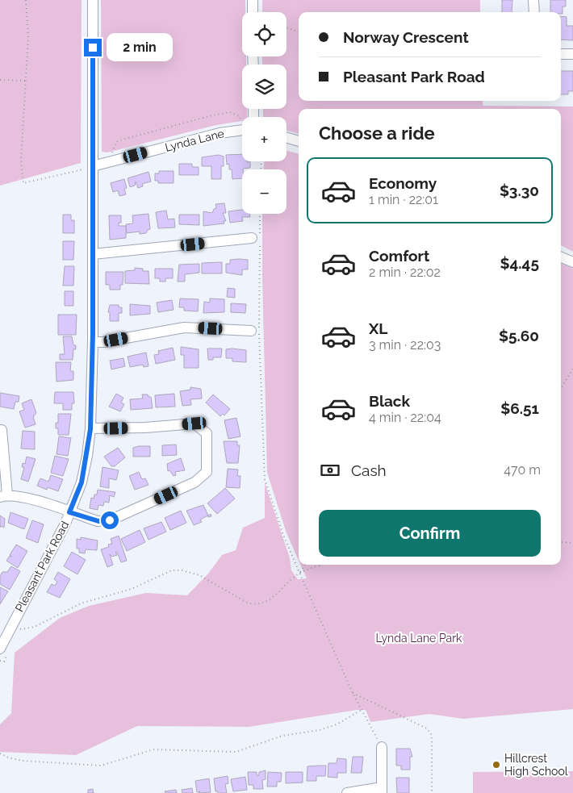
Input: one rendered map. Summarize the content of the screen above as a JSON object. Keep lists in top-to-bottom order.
{
  "streets": {
    "street": ["Lynda Lane", "Pleasant Park Road"]
  },
  "crossings": [
    ["Lynda Lane", "Pleasant Park Road"]
  ],
  "parks": ["Lynda Lane Park"],
  "places": ["Hillcrest High School"],
  "page": {
    "map_buttons": ["+", "−"],
    "banner": ["Norway Crescent", "Pleasant Park Road"],
    "bubble": "2 min",
    "heading": "Choose a ride",
    "list": [
      {
        "name": "Economy",
        "note": "1 min · 22:01",
        "value": "$3.30"
      },
      {
        "name": "Comfort",
        "note": "2 min · 22:02",
        "value": "$4.45"
      },
      {
        "name": "XL",
        "note": "3 min · 22:03",
        "value": "$5.60"
      },
      {
        "name": "Black",
        "note": "4 min · 22:04",
        "value": "$6.51"
      }
    ],
    "pay": ["Cash", "470 m"],
    "buttons": "Confirm"
  }
}
